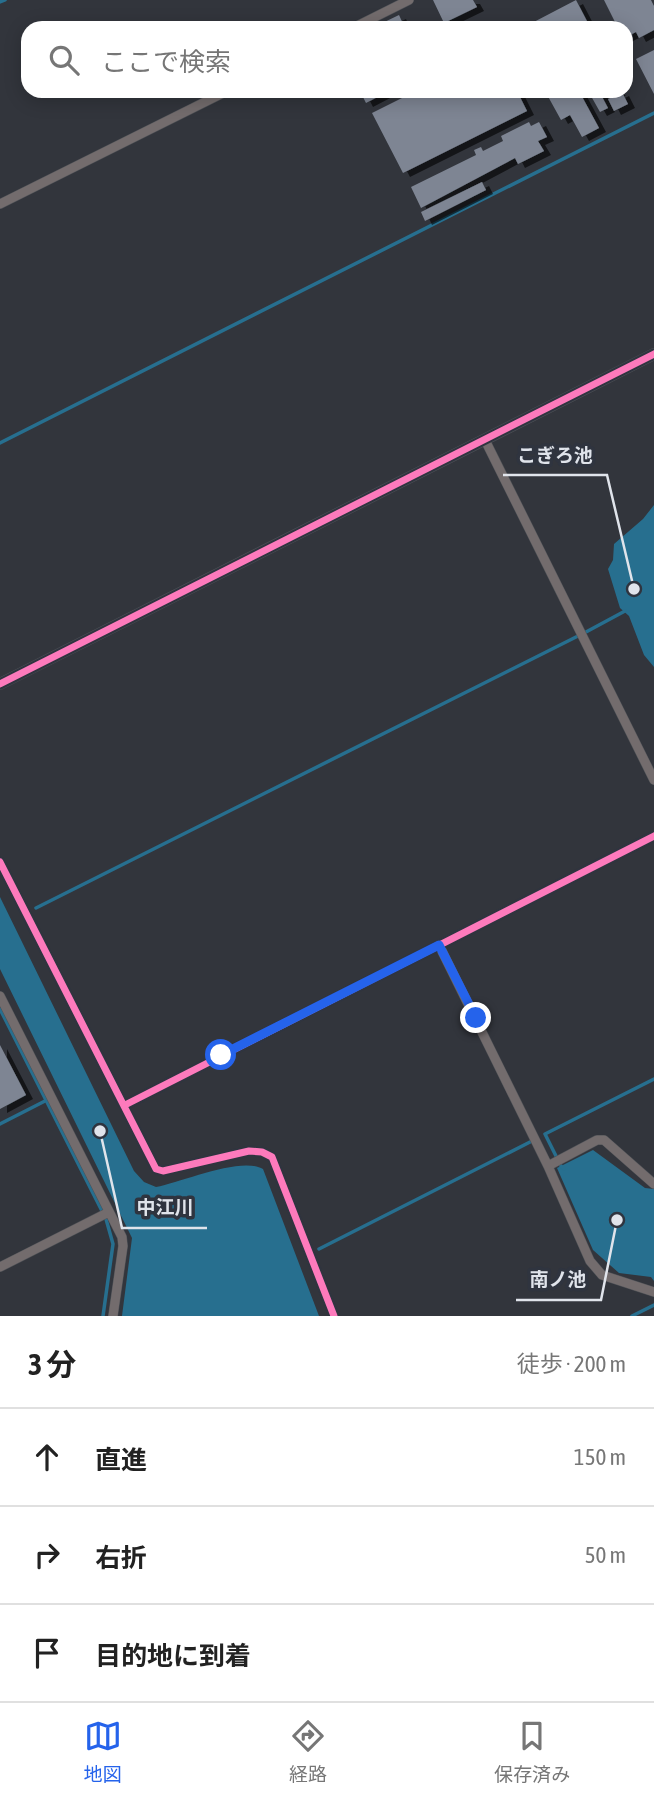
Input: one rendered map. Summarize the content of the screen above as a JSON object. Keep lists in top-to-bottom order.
{
  "places": ["こぎろ池", "中江川", "南ノ池"],
  "page": {
    "search": "ここで検索",
    "heading": ["3 分", "徒歩 · 200 m"],
    "list": [
      ["直進", "150 m"],
      ["右折", "50 m"],
      "目的地に到着"
    ],
    "nav": ["地図", "経路", "保存済み"]
  }
}
